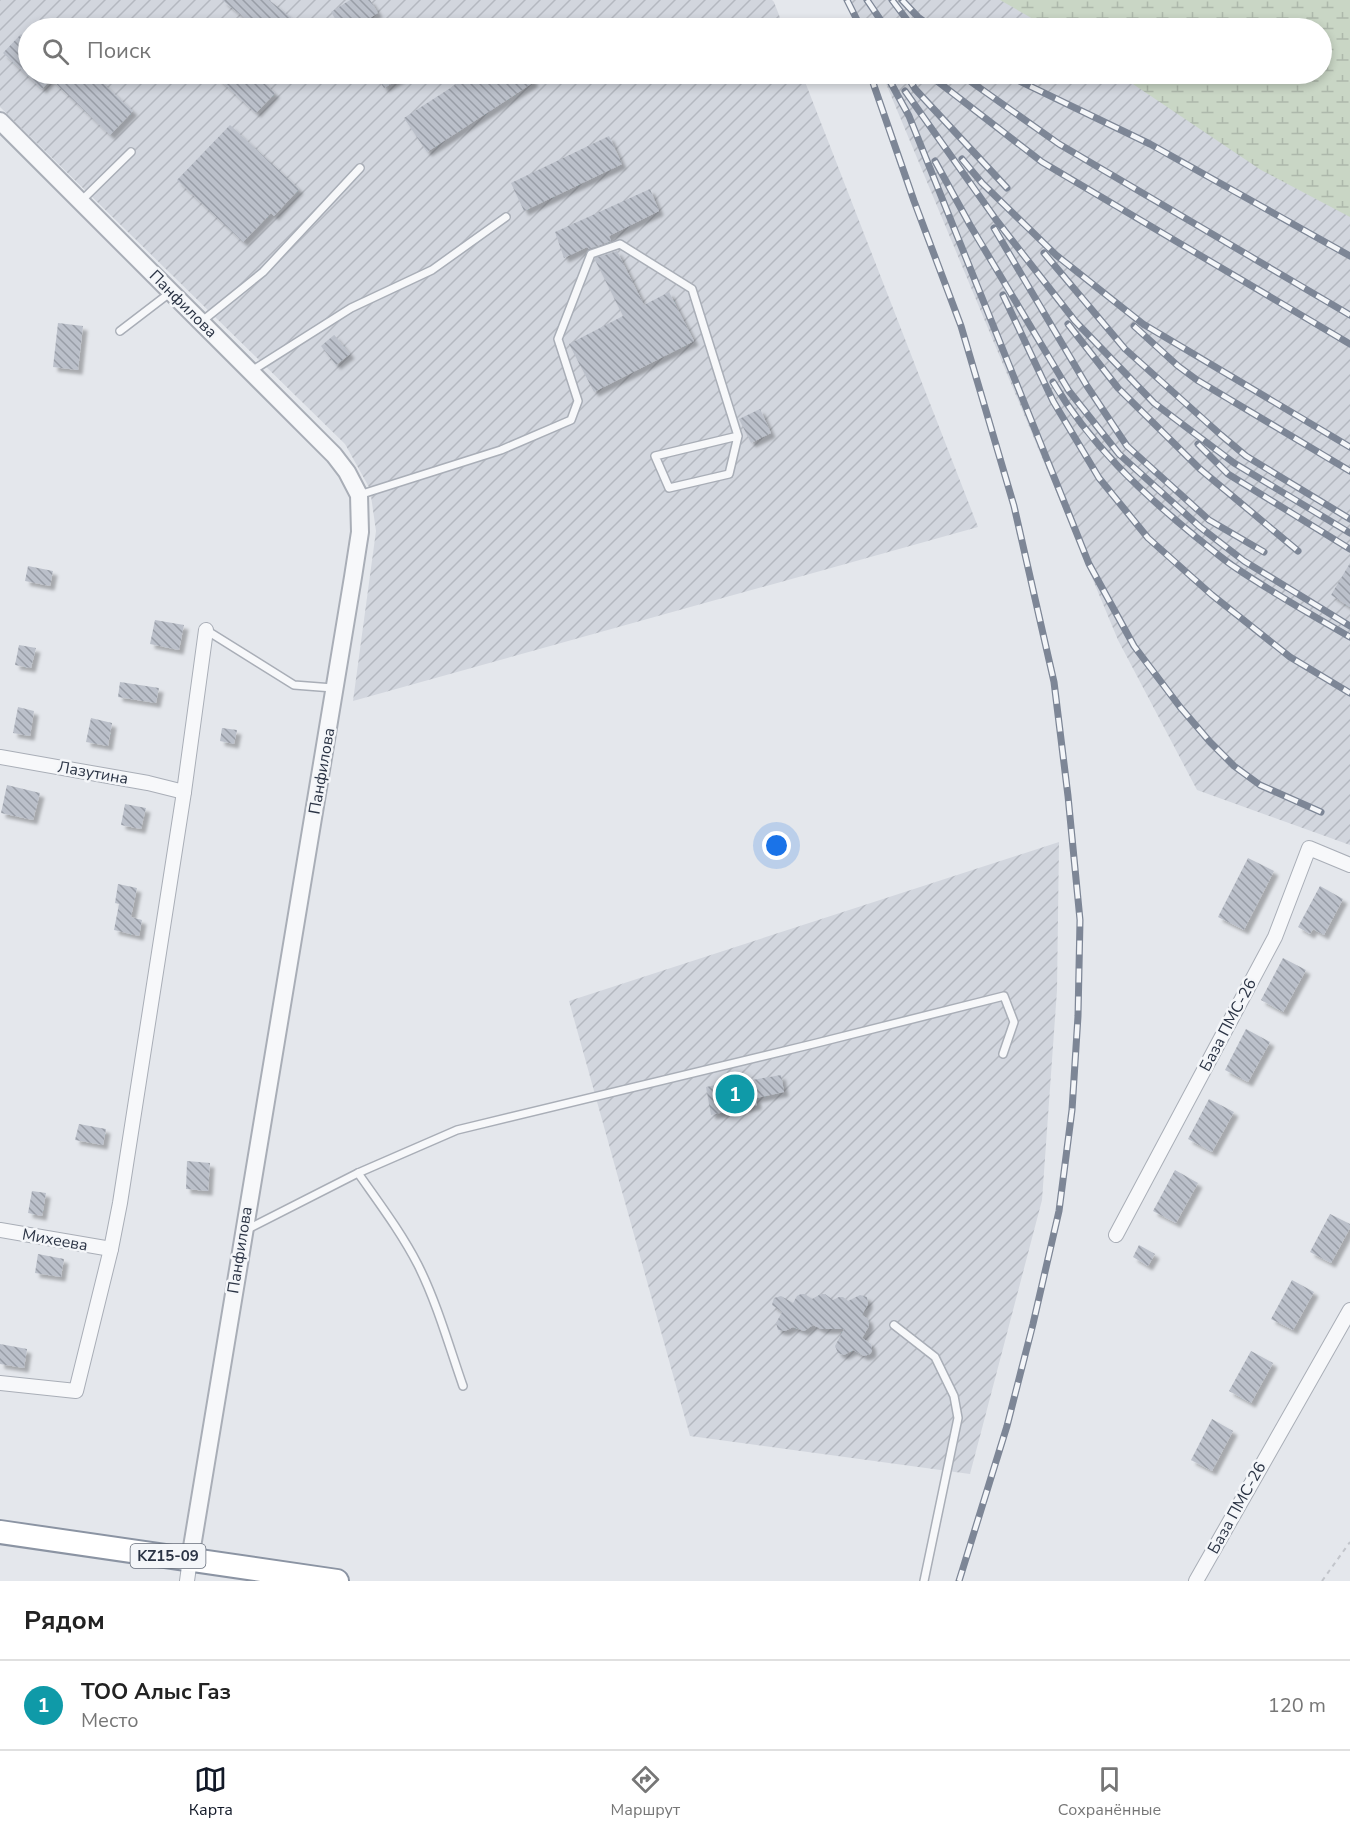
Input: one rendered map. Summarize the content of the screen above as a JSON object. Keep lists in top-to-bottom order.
{
  "streets": {
    "highway": ["KZ15-09"],
    "street": [
      "Панфилова",
      "Лазутина",
      "База ПМС-26",
      "Михеева"
    ]
  },
  "crossings": [
    ["Панфилова", "KZ15-09"]
  ],
  "page": {
    "search": "Поиск",
    "pins": "1",
    "heading": "Рядом",
    "list": [
      {
        "mark": "1",
        "name": "ТОО Алыс Газ",
        "note": "Место",
        "value": "120 m"
      }
    ],
    "nav": ["Карта", "Маршрут", "Сохранённые"]
  }
}
